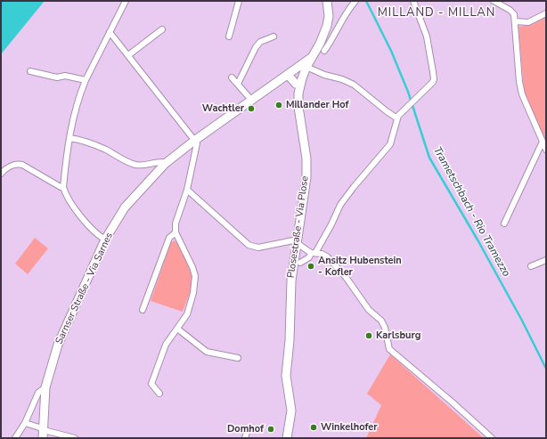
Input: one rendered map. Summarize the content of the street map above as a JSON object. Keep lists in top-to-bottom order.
{
  "streets": {
    "street": ["Plosestraße - Via Plose", "Sarnser Straße - Via Sarnes"]
  },
  "crossings": [
    ["Plosestraße - Via Plose", "Sarnser Straße - Via Sarnes"]
  ],
  "districts": ["MILLAND - MILLAN"],
  "water": ["Trametschbach - Rio Tramezzo"],
  "places": [
    "Millander Hof",
    "Wachtler",
    "Ansitz Hubenstein - Kofler",
    "Karlsburg",
    "Winkelhofer",
    "Domhof"
  ]
}
